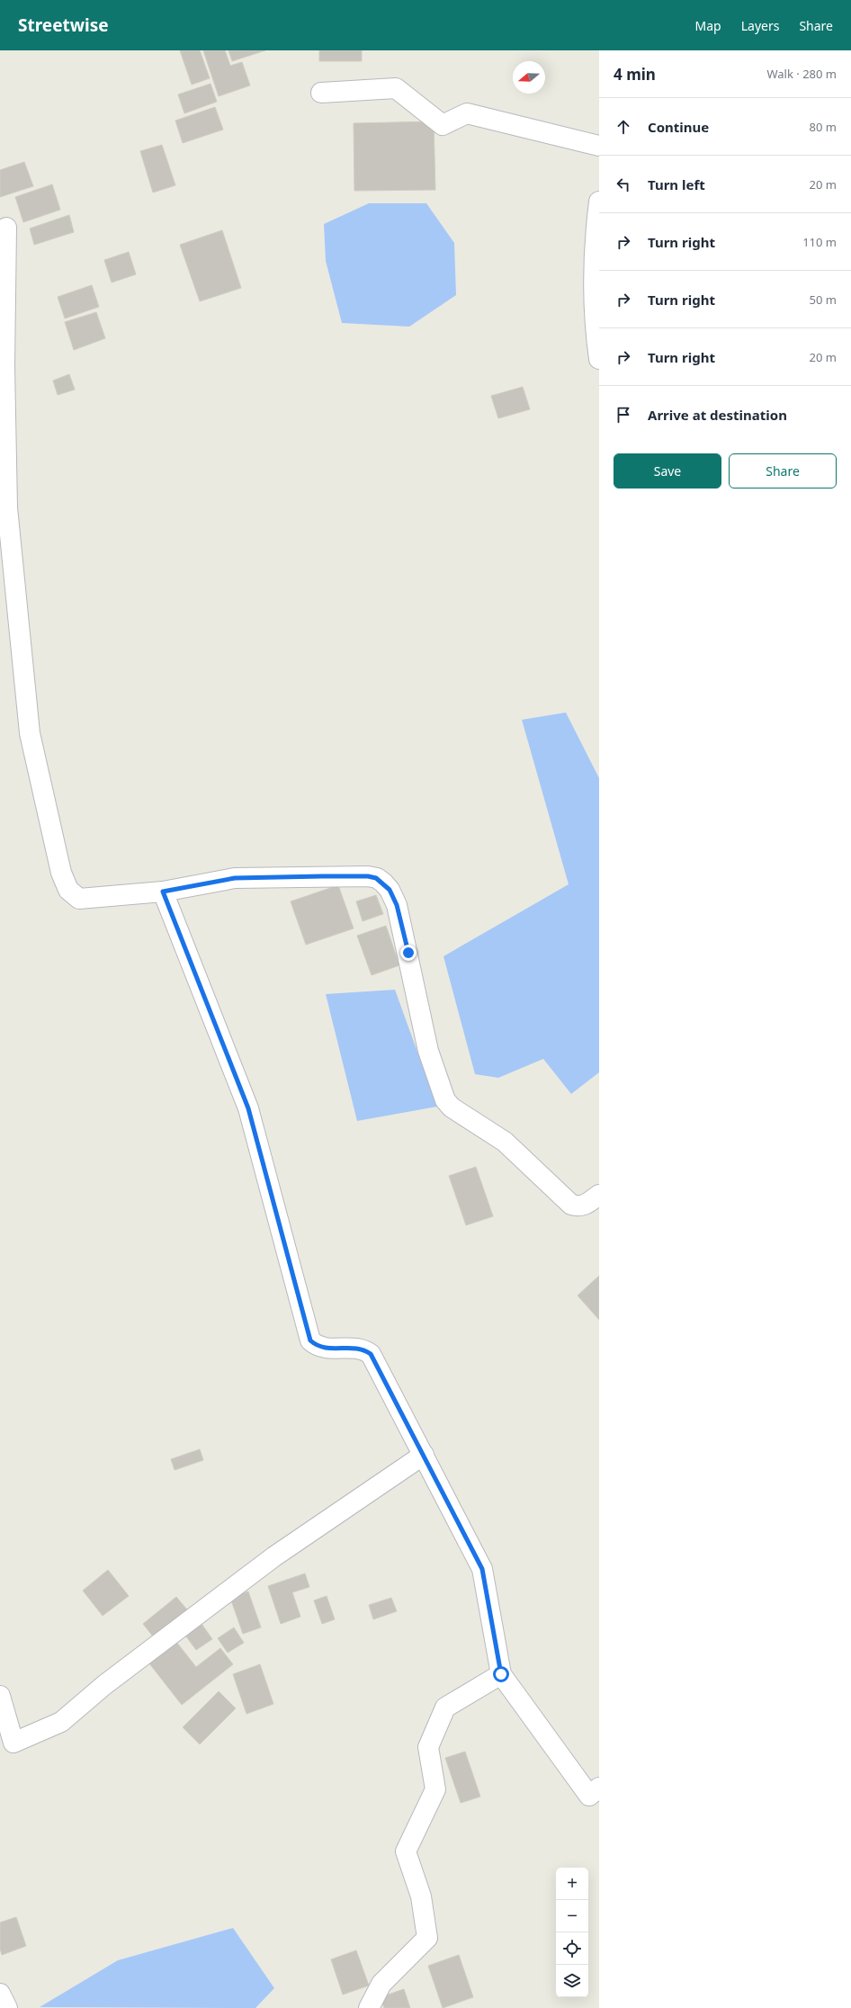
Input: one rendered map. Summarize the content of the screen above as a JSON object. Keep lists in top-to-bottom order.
{
  "north": "left",
  "page": {
    "header": "Streetwise",
    "nav": ["Map", "Layers", "Share"],
    "heading": ["4 min", "Walk · 280 m"],
    "list": [
      ["Continue", "80 m"],
      ["Turn left", "20 m"],
      ["Turn right", "110 m"],
      ["Turn right", "50 m"],
      ["Turn right", "20 m"],
      "Arrive at destination"
    ],
    "buttons": ["Save", "Share"],
    "map_buttons": ["+", "−"]
  }
}
